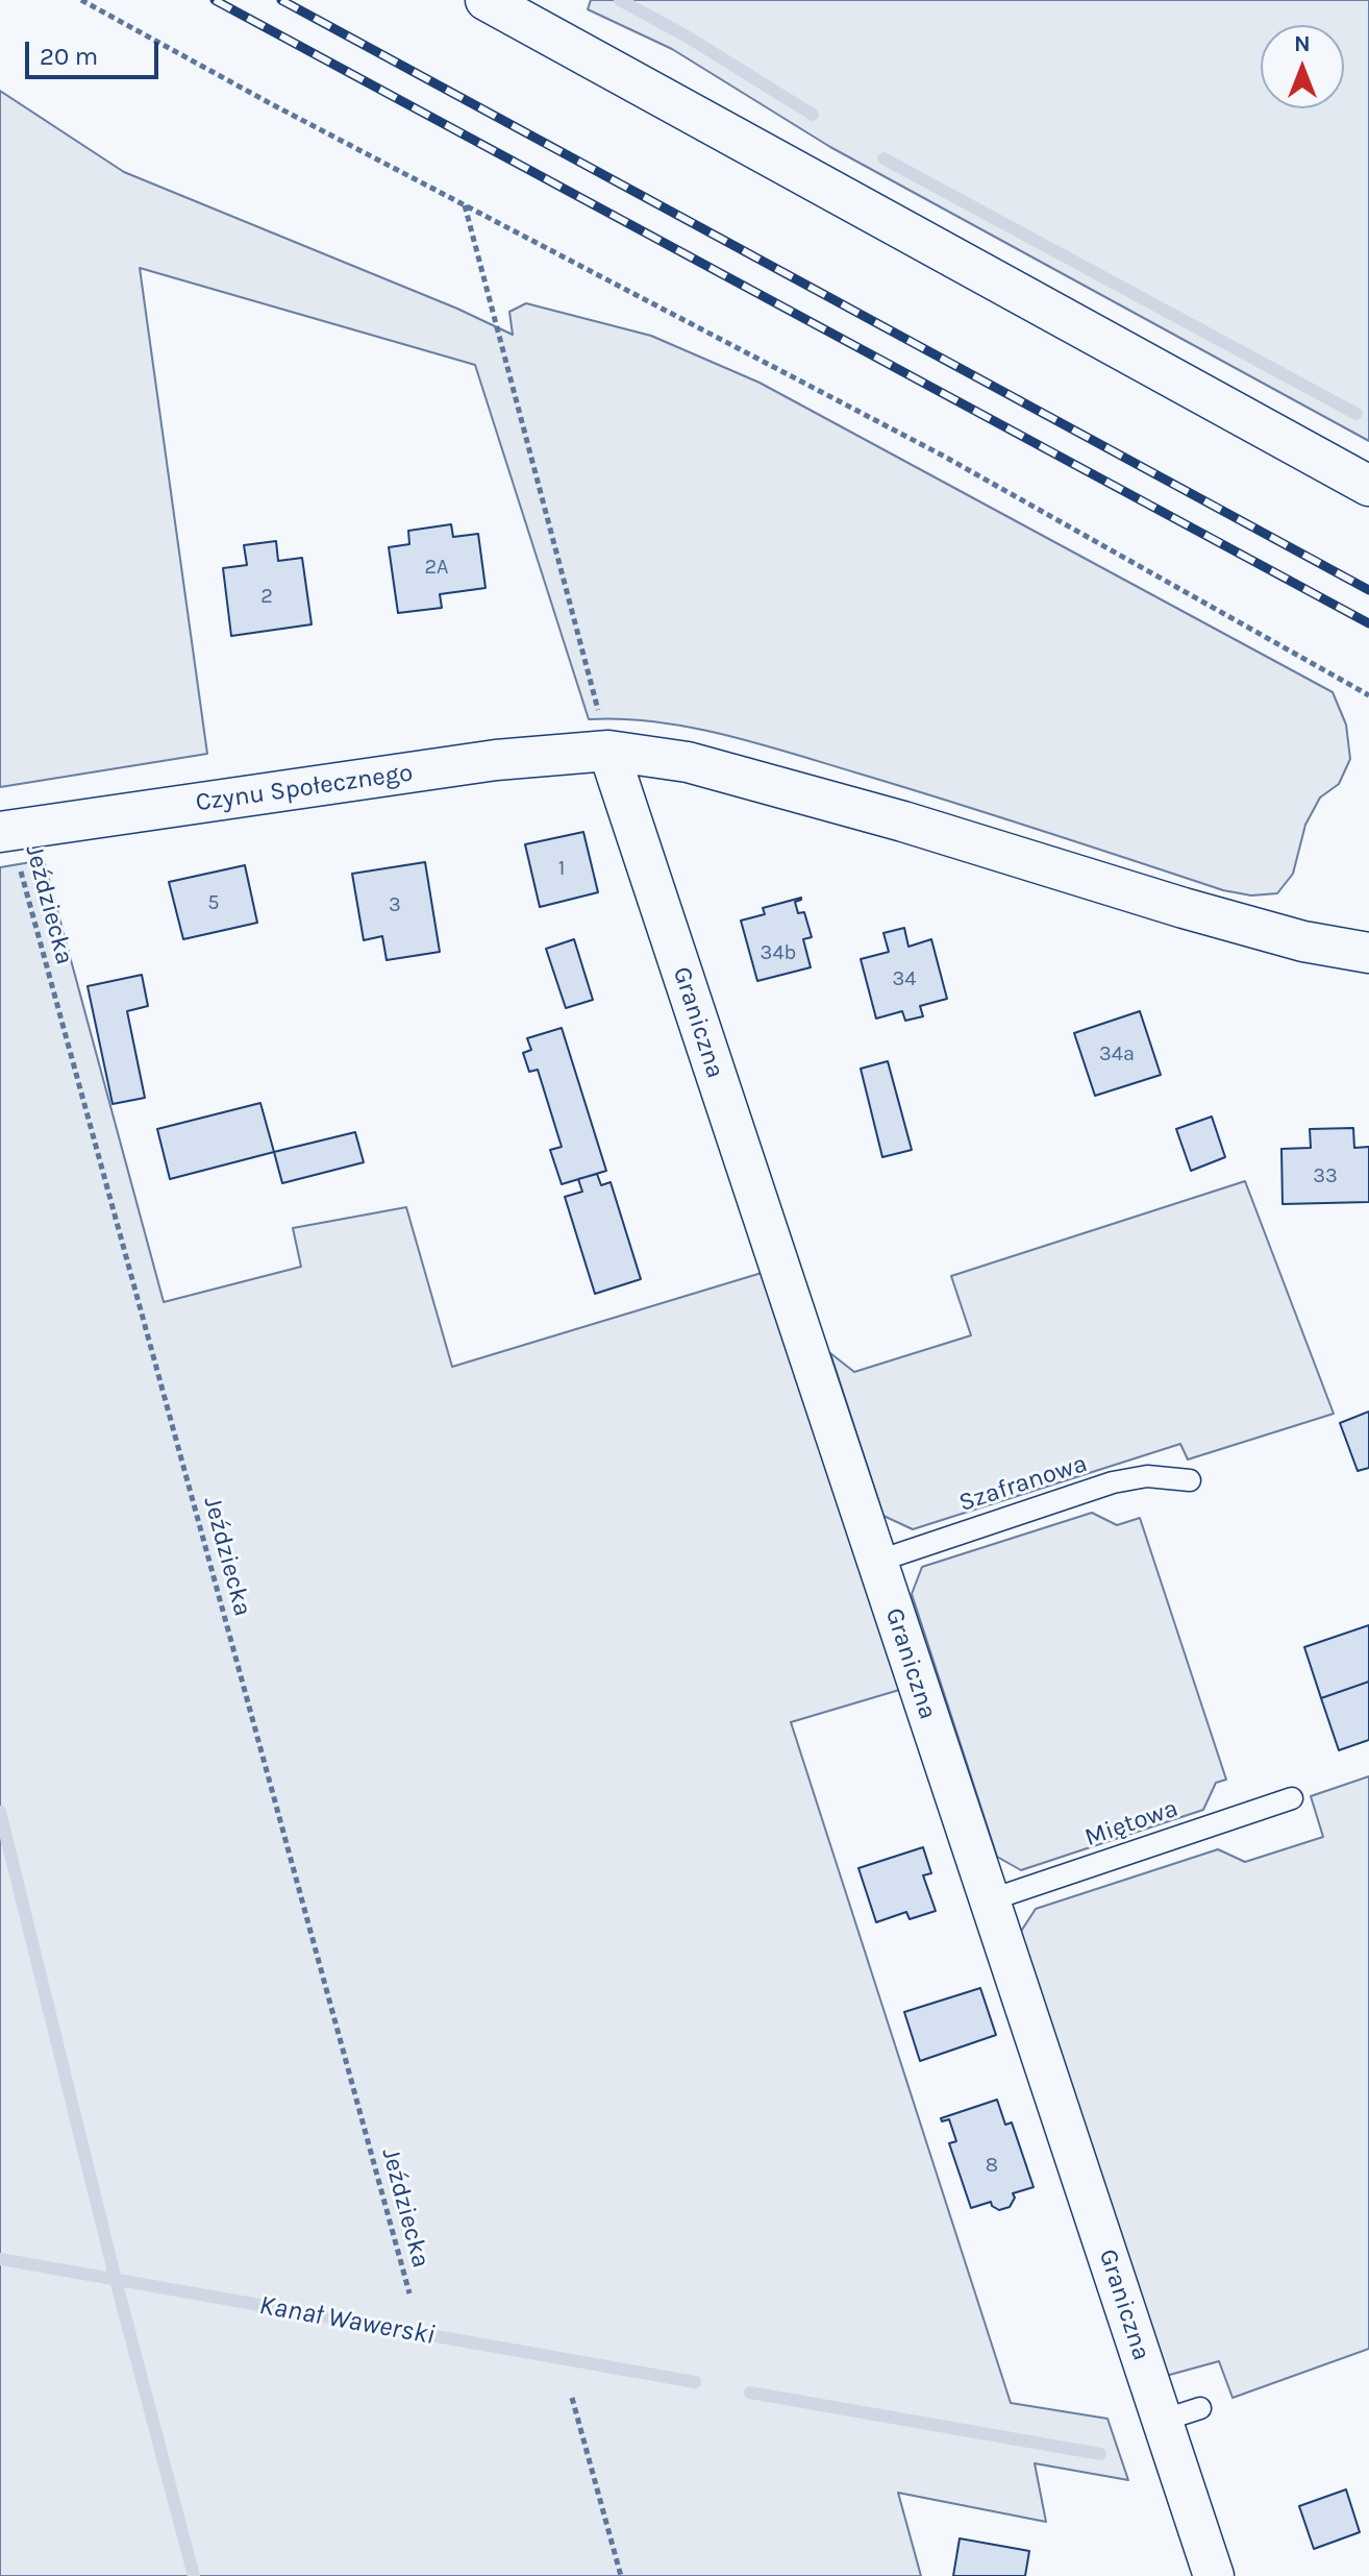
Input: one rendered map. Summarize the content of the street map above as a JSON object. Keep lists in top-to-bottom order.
{
  "streets": {
    "street": ["Czynu Społecznego", "Graniczna"],
    "lane": ["Szafranowa", "Miętowa"],
    "path": ["Jeździecka"]
  },
  "crossings": [
    ["Czynu Społecznego", "Jeździecka"],
    ["Czynu Społecznego", "Graniczna"],
    ["Graniczna", "Szafranowa"],
    ["Graniczna", "Miętowa"]
  ],
  "water": ["Kanał Wawerski"],
  "house_numbers": [
    "2A",
    "2",
    "1",
    "5",
    "3",
    "34b",
    "34",
    "34a",
    "33",
    "8"
  ],
  "scale_bar": "20 m",
  "north": "top"
}
